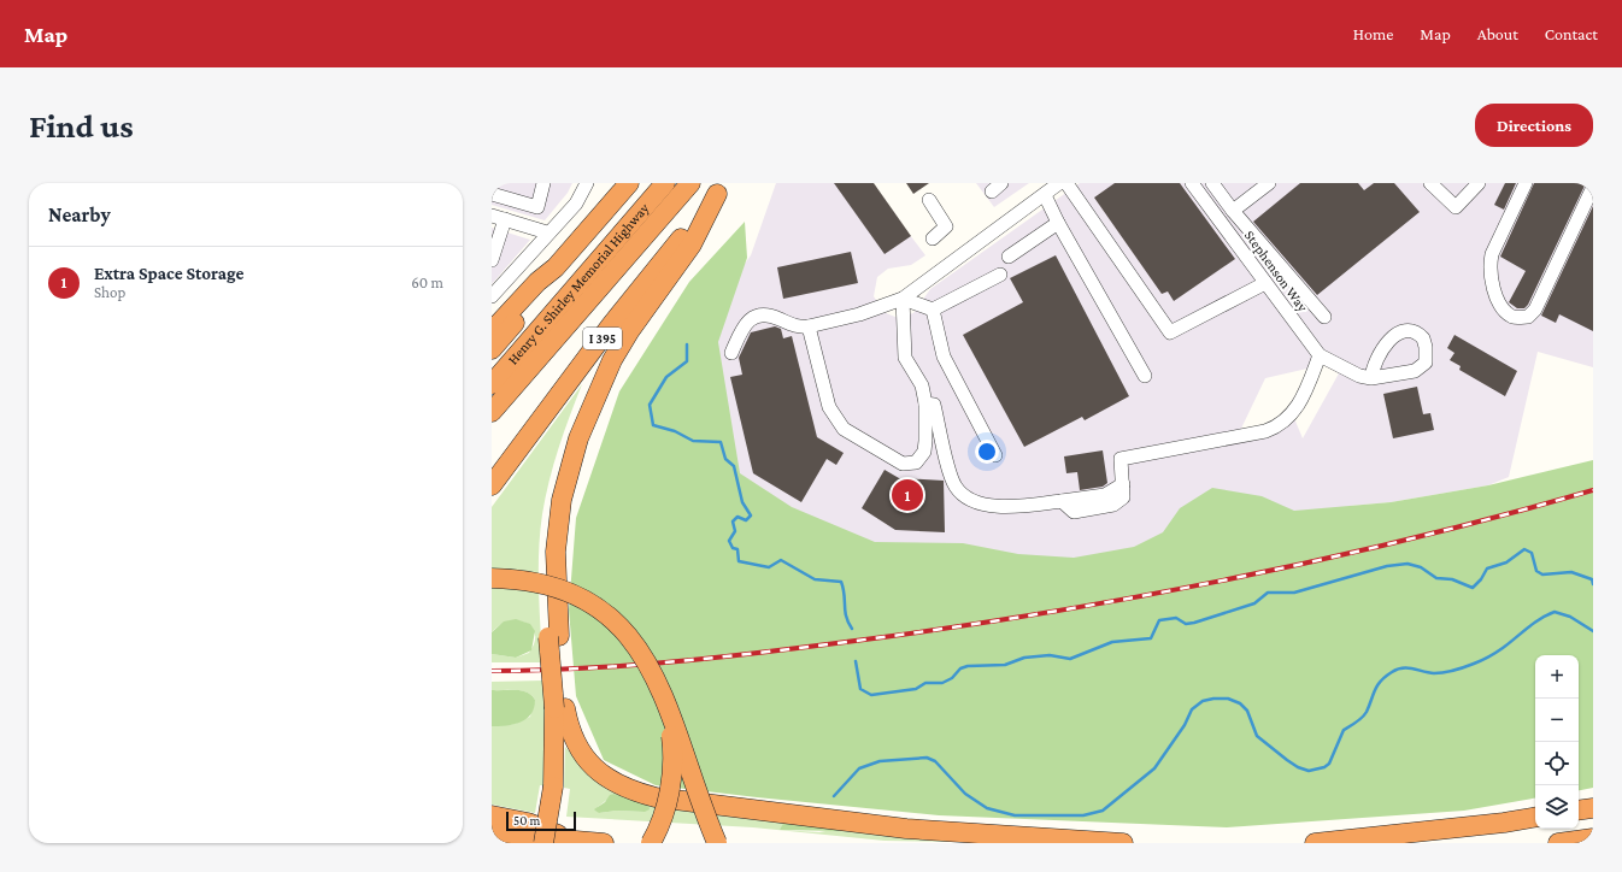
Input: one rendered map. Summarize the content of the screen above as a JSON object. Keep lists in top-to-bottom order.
{
  "streets": {
    "highway": ["Henry G. Shirley Memorial Highway", "I 395"],
    "street": ["Stephenson Way"]
  },
  "scale_bar": "50 m",
  "page": {
    "header": "Map",
    "nav": [
      "Home",
      "Map",
      "About",
      "Contact"
    ],
    "buttons": "Directions",
    "title": "Find us",
    "heading": "Nearby",
    "list": [
      {
        "mark": "1",
        "name": "Extra Space Storage",
        "note": "Shop",
        "value": "60 m"
      }
    ],
    "pins": "1",
    "map_buttons": ["+", "−"],
    "scale": "50 m"
  }
}
